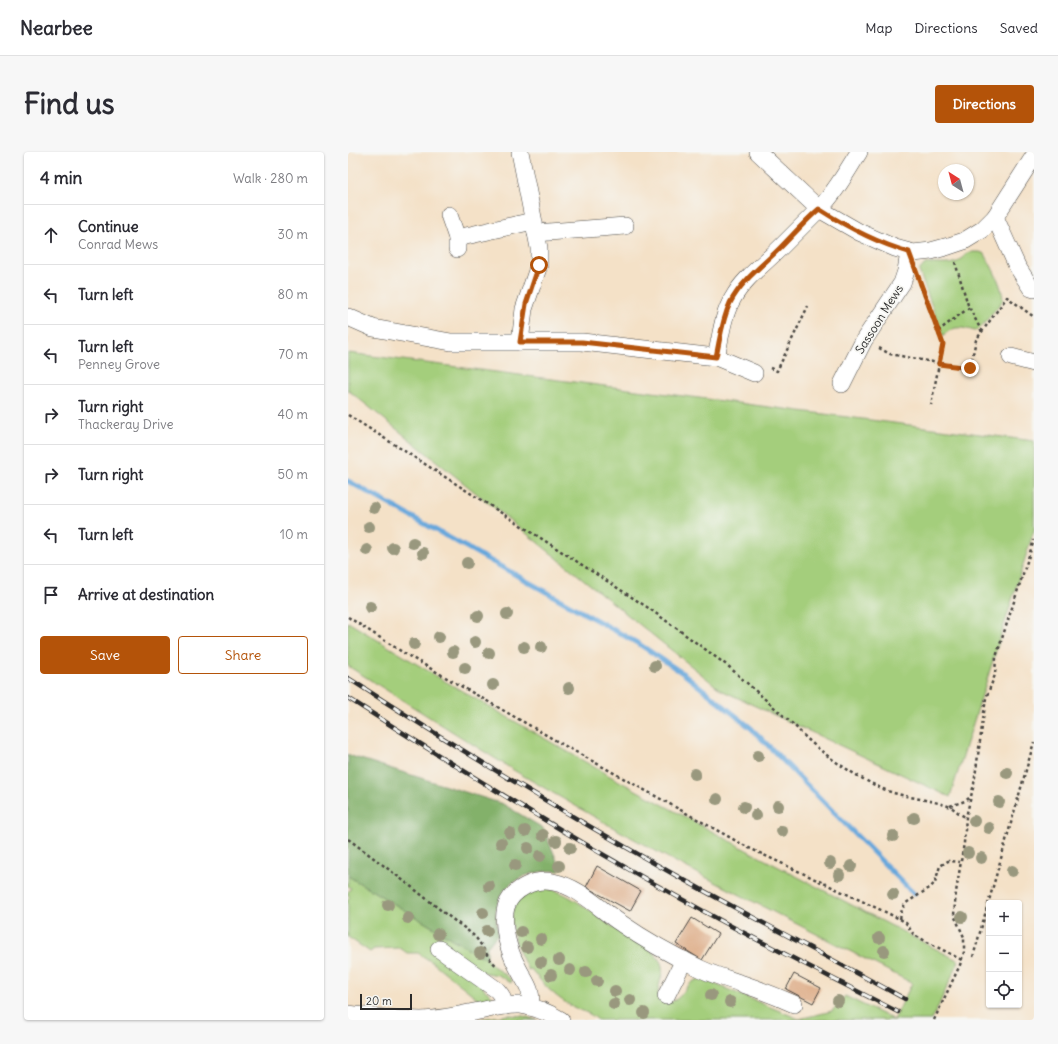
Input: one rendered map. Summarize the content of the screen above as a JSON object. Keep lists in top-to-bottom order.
{
  "streets": {
    "street": ["Sassoon Mews"]
  },
  "scale_bar": "20 m",
  "north": "top left",
  "page": {
    "header": "Nearbee",
    "nav": ["Map", "Directions", "Saved"],
    "buttons": [
      "Directions",
      ["Save", "Share"]
    ],
    "title": "Find us",
    "heading": ["4 min", "Walk · 280 m"],
    "list": [
      ["Continue", "Conrad Mews", "30 m"],
      ["Turn left", "80 m"],
      ["Turn left", "Penney Grove", "70 m"],
      ["Turn right", "Thackeray Drive", "40 m"],
      ["Turn right", "50 m"],
      ["Turn left", "10 m"],
      "Arrive at destination"
    ],
    "map_buttons": ["+", "−"],
    "scale": "20 m"
  }
}
